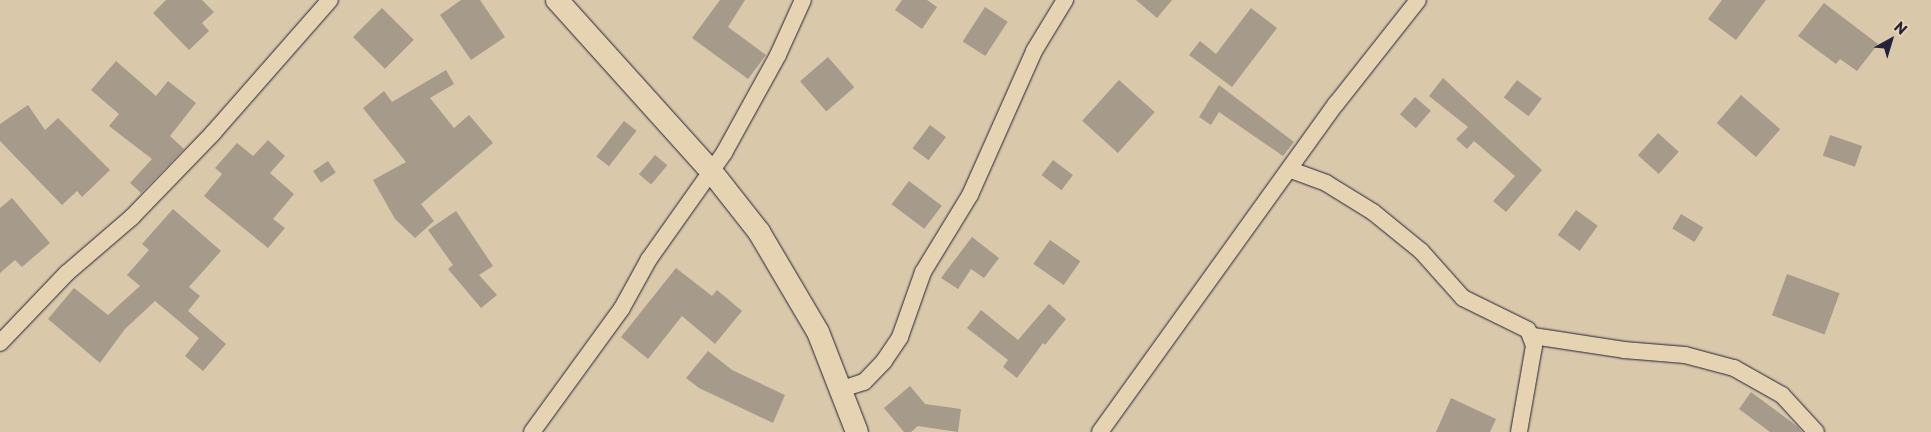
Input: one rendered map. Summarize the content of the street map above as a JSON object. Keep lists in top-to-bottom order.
{
  "north": "top right"
}
